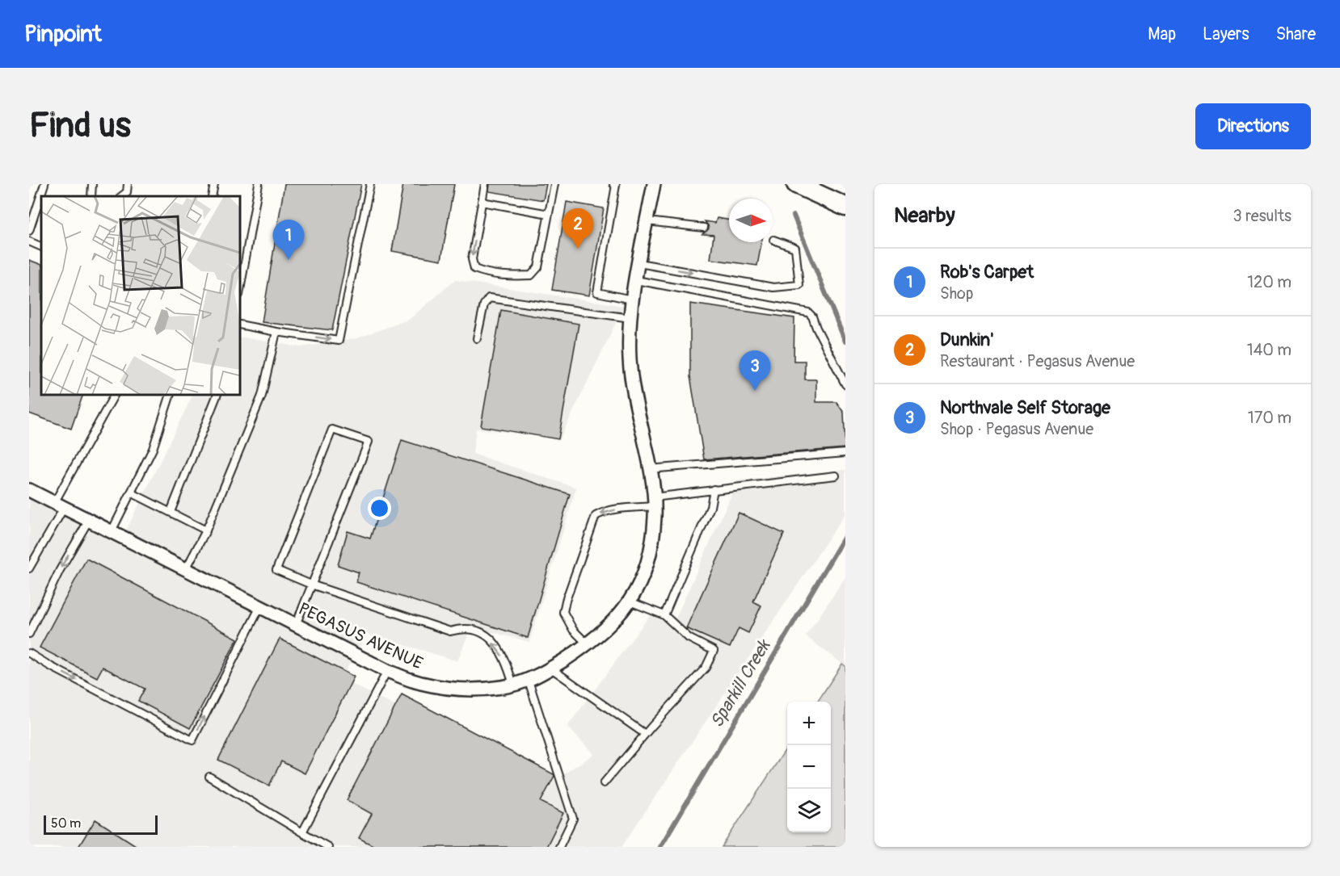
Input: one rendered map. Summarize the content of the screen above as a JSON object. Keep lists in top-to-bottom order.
{
  "streets": {
    "street": ["PEGASUS AVENUE"]
  },
  "water": ["Sparkill Creek"],
  "scale_bar": "50 m",
  "north": "right",
  "page": {
    "header": "Pinpoint",
    "nav": ["Map", "Layers", "Share"],
    "buttons": "Directions",
    "title": "Find us",
    "heading": ["Nearby", "3 results"],
    "pins": ["2", "1", "3"],
    "list": [
      {
        "mark": "1",
        "name": "Rob's Carpet",
        "note": "Shop",
        "value": "120 m"
      },
      {
        "mark": "2",
        "name": "Dunkin'",
        "note": "Restaurant · Pegasus Avenue",
        "value": "140 m"
      },
      {
        "mark": "3",
        "name": "Northvale Self Storage",
        "note": "Shop · Pegasus Avenue",
        "value": "170 m"
      }
    ],
    "map_buttons": ["+", "−"],
    "scale": "50 m"
  }
}
